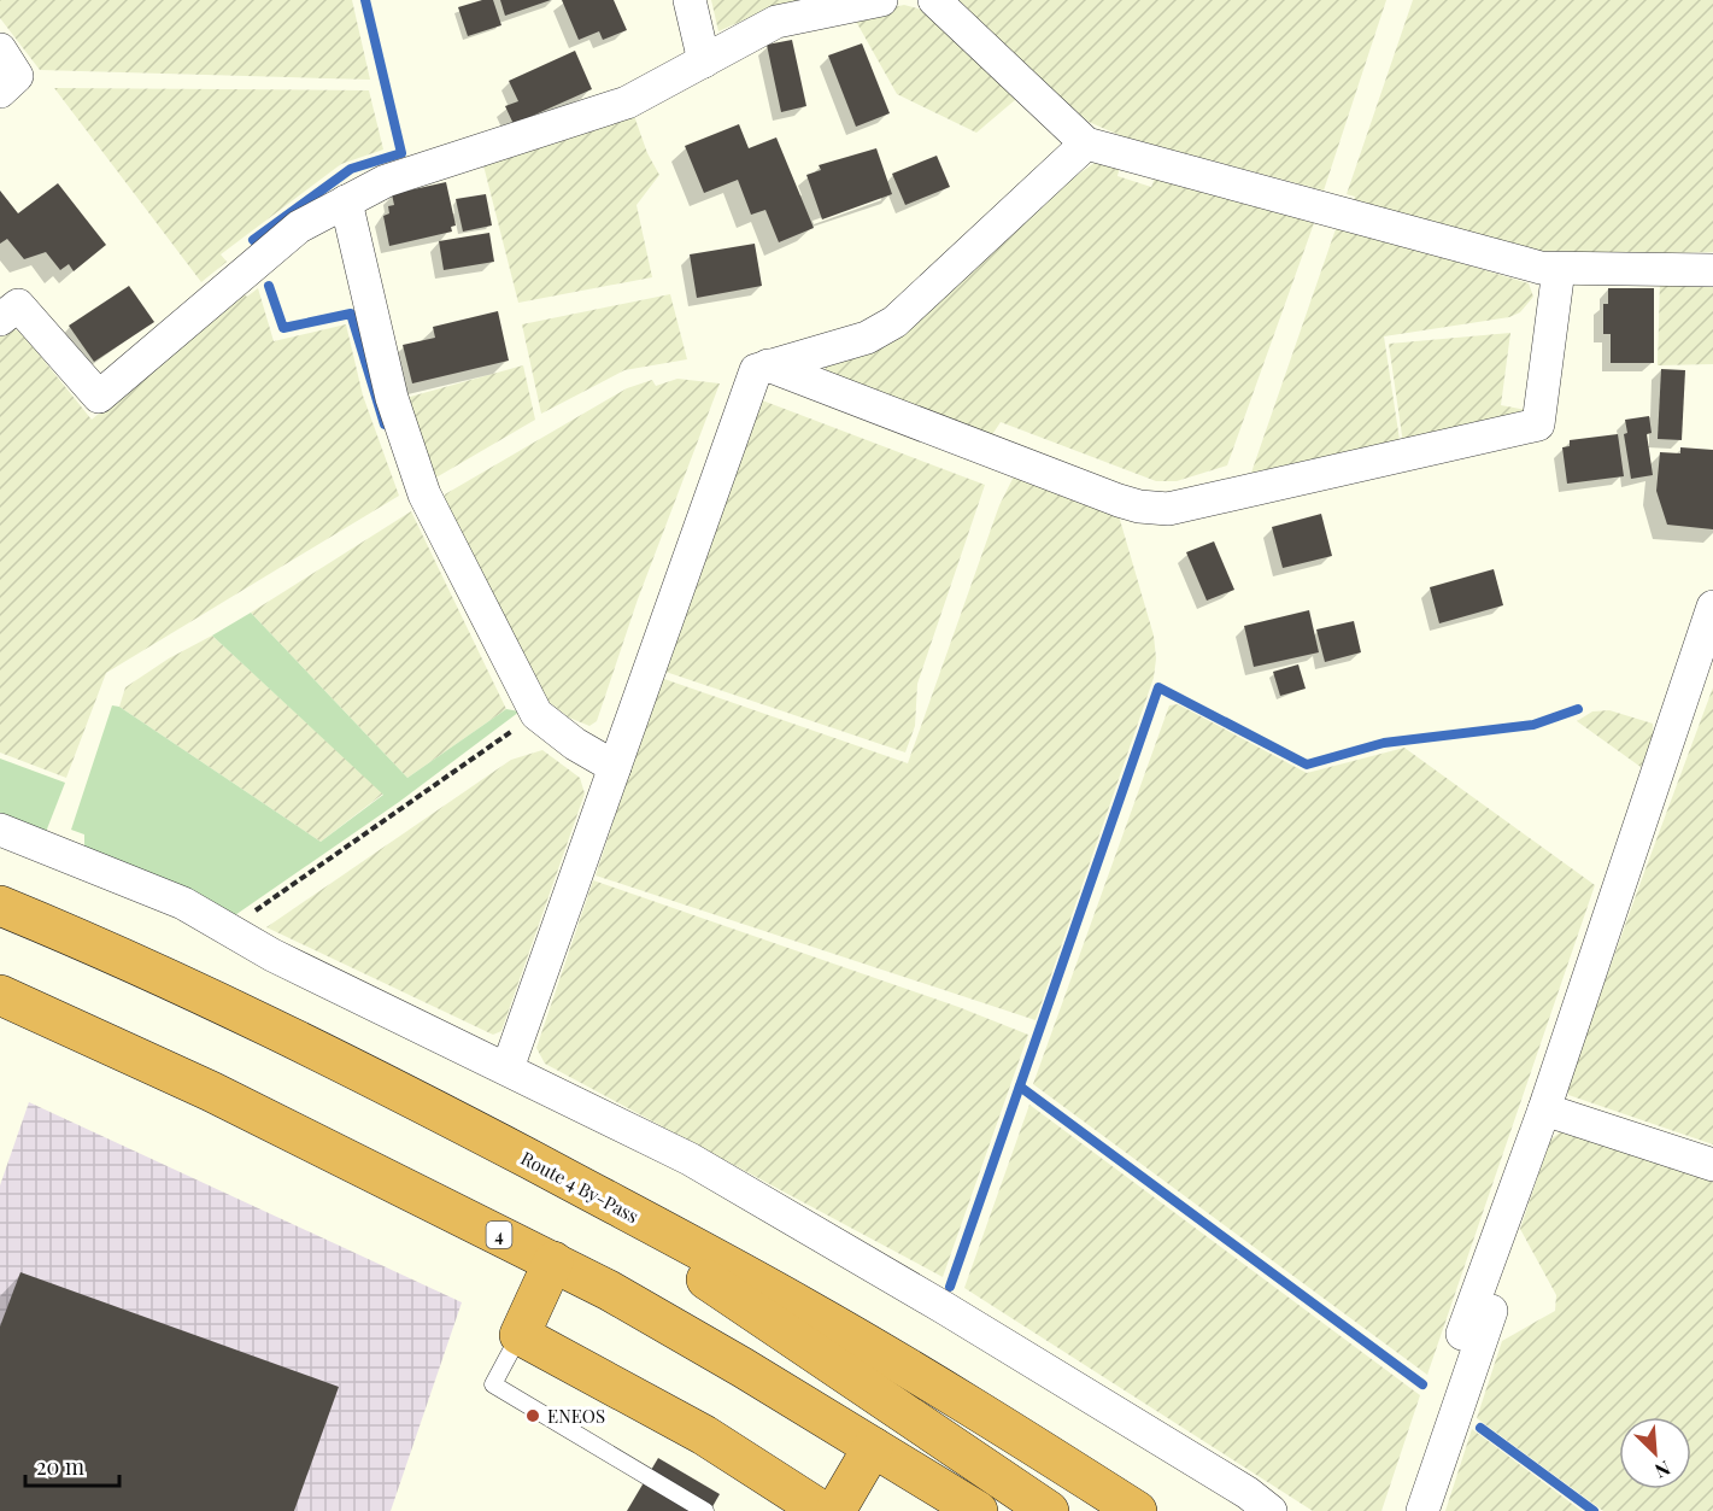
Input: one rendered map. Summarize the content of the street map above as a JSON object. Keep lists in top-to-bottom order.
{
  "streets": {
    "highway": ["Route 4 By-Pass", "4"]
  },
  "places": ["ENEOS"],
  "scale_bar": "20 m",
  "north": "bottom right"
}
